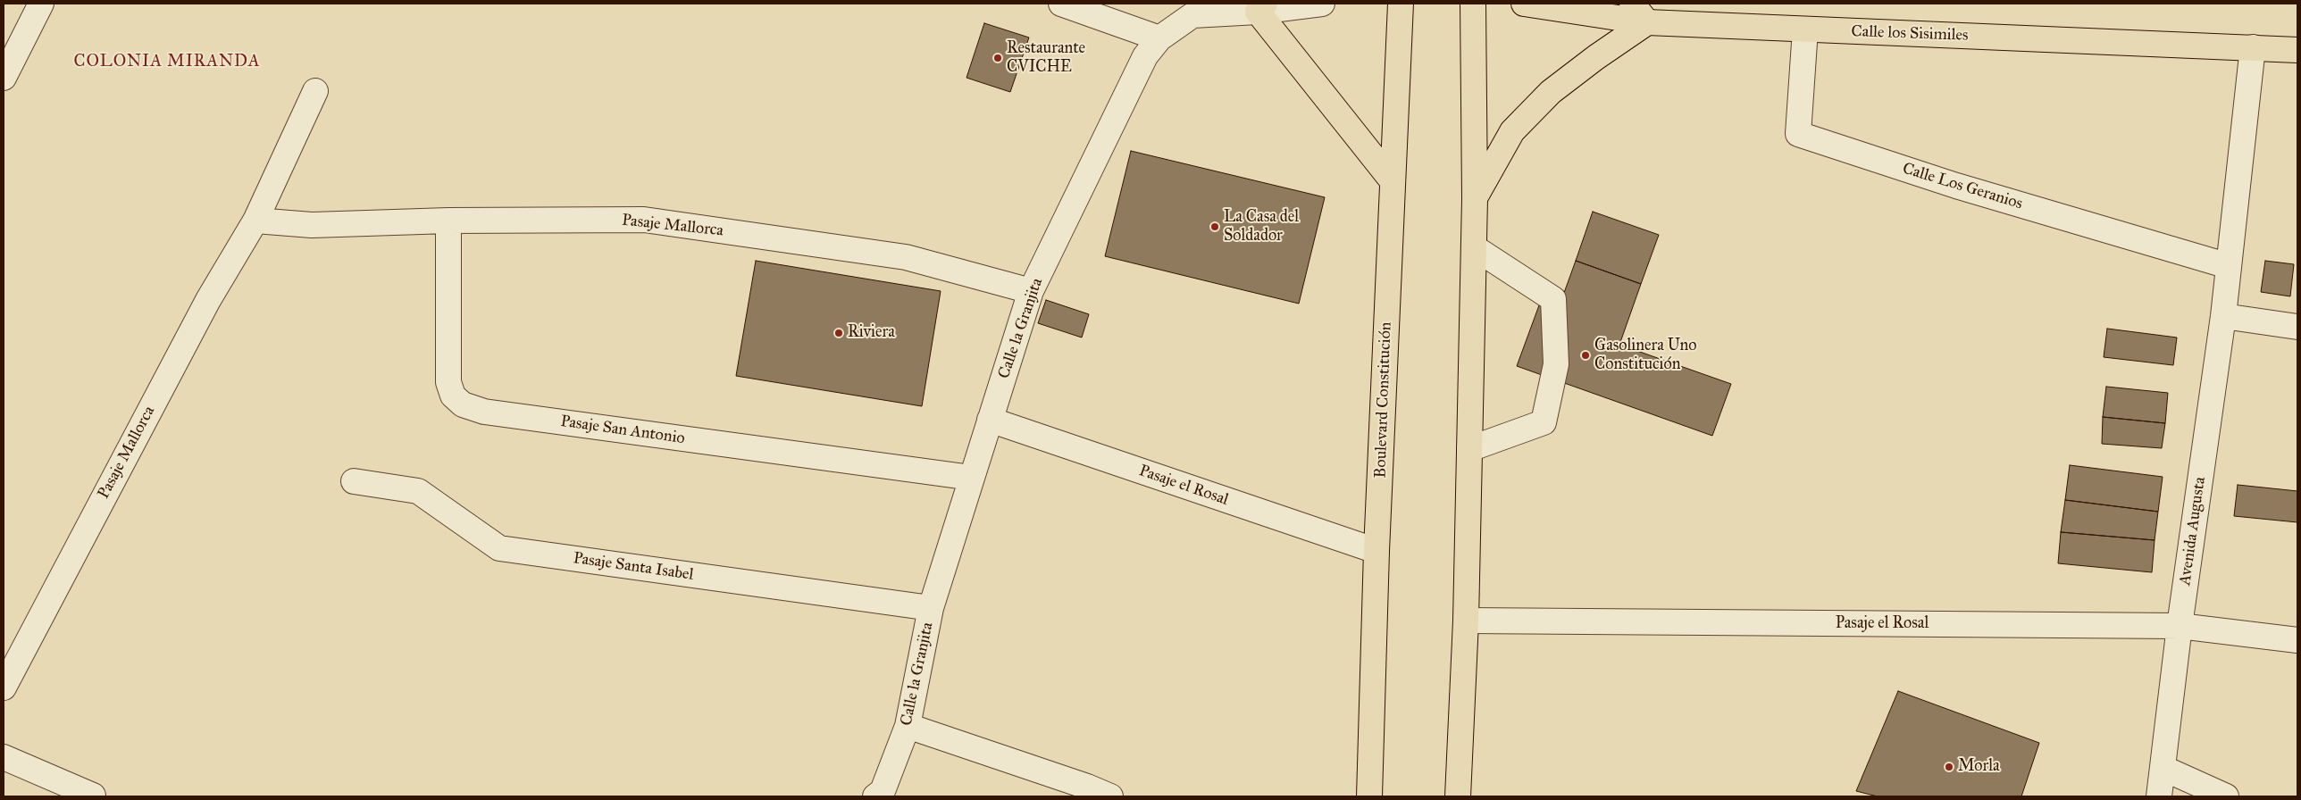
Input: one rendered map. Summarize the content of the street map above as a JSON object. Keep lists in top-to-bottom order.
{
  "streets": {
    "main road": ["Calle los Sisimiles", "Boulevard Constitución"],
    "street": [
      "Calle Los Geranios",
      "Pasaje Mallorca",
      "Calle la Granjita",
      "Pasaje San Antonio",
      "Pasaje el Rosal",
      "Avenida Augusta",
      "Pasaje Santa Isabel"
    ]
  },
  "crossings": [
    ["Calle los Sisimiles", "Calle Los Geranios"],
    ["Calle los Sisimiles", "Avenida Augusta"],
    ["Calle Los Geranios", "Avenida Augusta"],
    ["Pasaje Mallorca", "Calle la Granjita"],
    ["Pasaje Mallorca", "Pasaje San Antonio"],
    ["Calle la Granjita", "Pasaje San Antonio"],
    ["Calle la Granjita", "Pasaje el Rosal"],
    ["Calle la Granjita", "Pasaje Santa Isabel"],
    ["Boulevard Constitución", "Pasaje el Rosal"],
    ["Pasaje el Rosal", "Avenida Augusta"]
  ],
  "districts": ["COLONIA MIRANDA"],
  "places": [
    "Restaurante CVICHE",
    "La Casa del Soldador",
    "Riviera",
    "Gasolinera Uno Constitución",
    "Morla"
  ]
}
